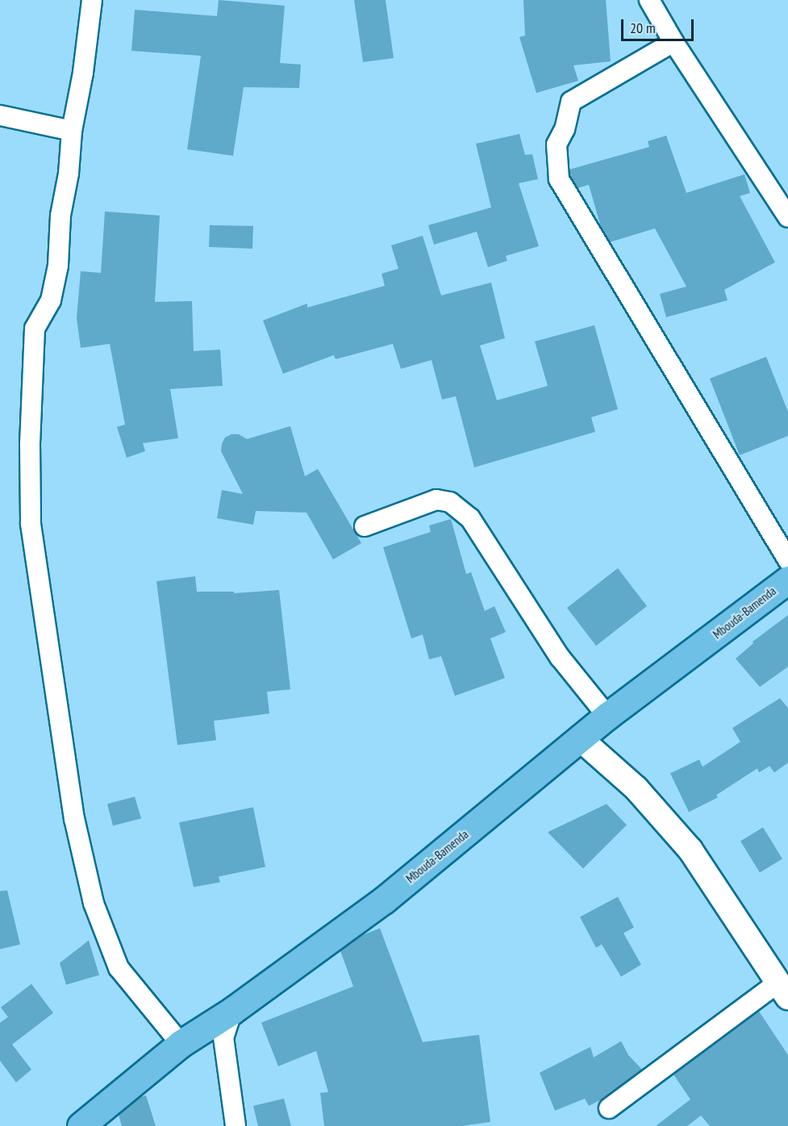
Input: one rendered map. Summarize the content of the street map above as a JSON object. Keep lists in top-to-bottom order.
{
  "streets": {
    "highway": ["Mbouda-Bamenda"]
  },
  "scale_bar": "20 m"
}
